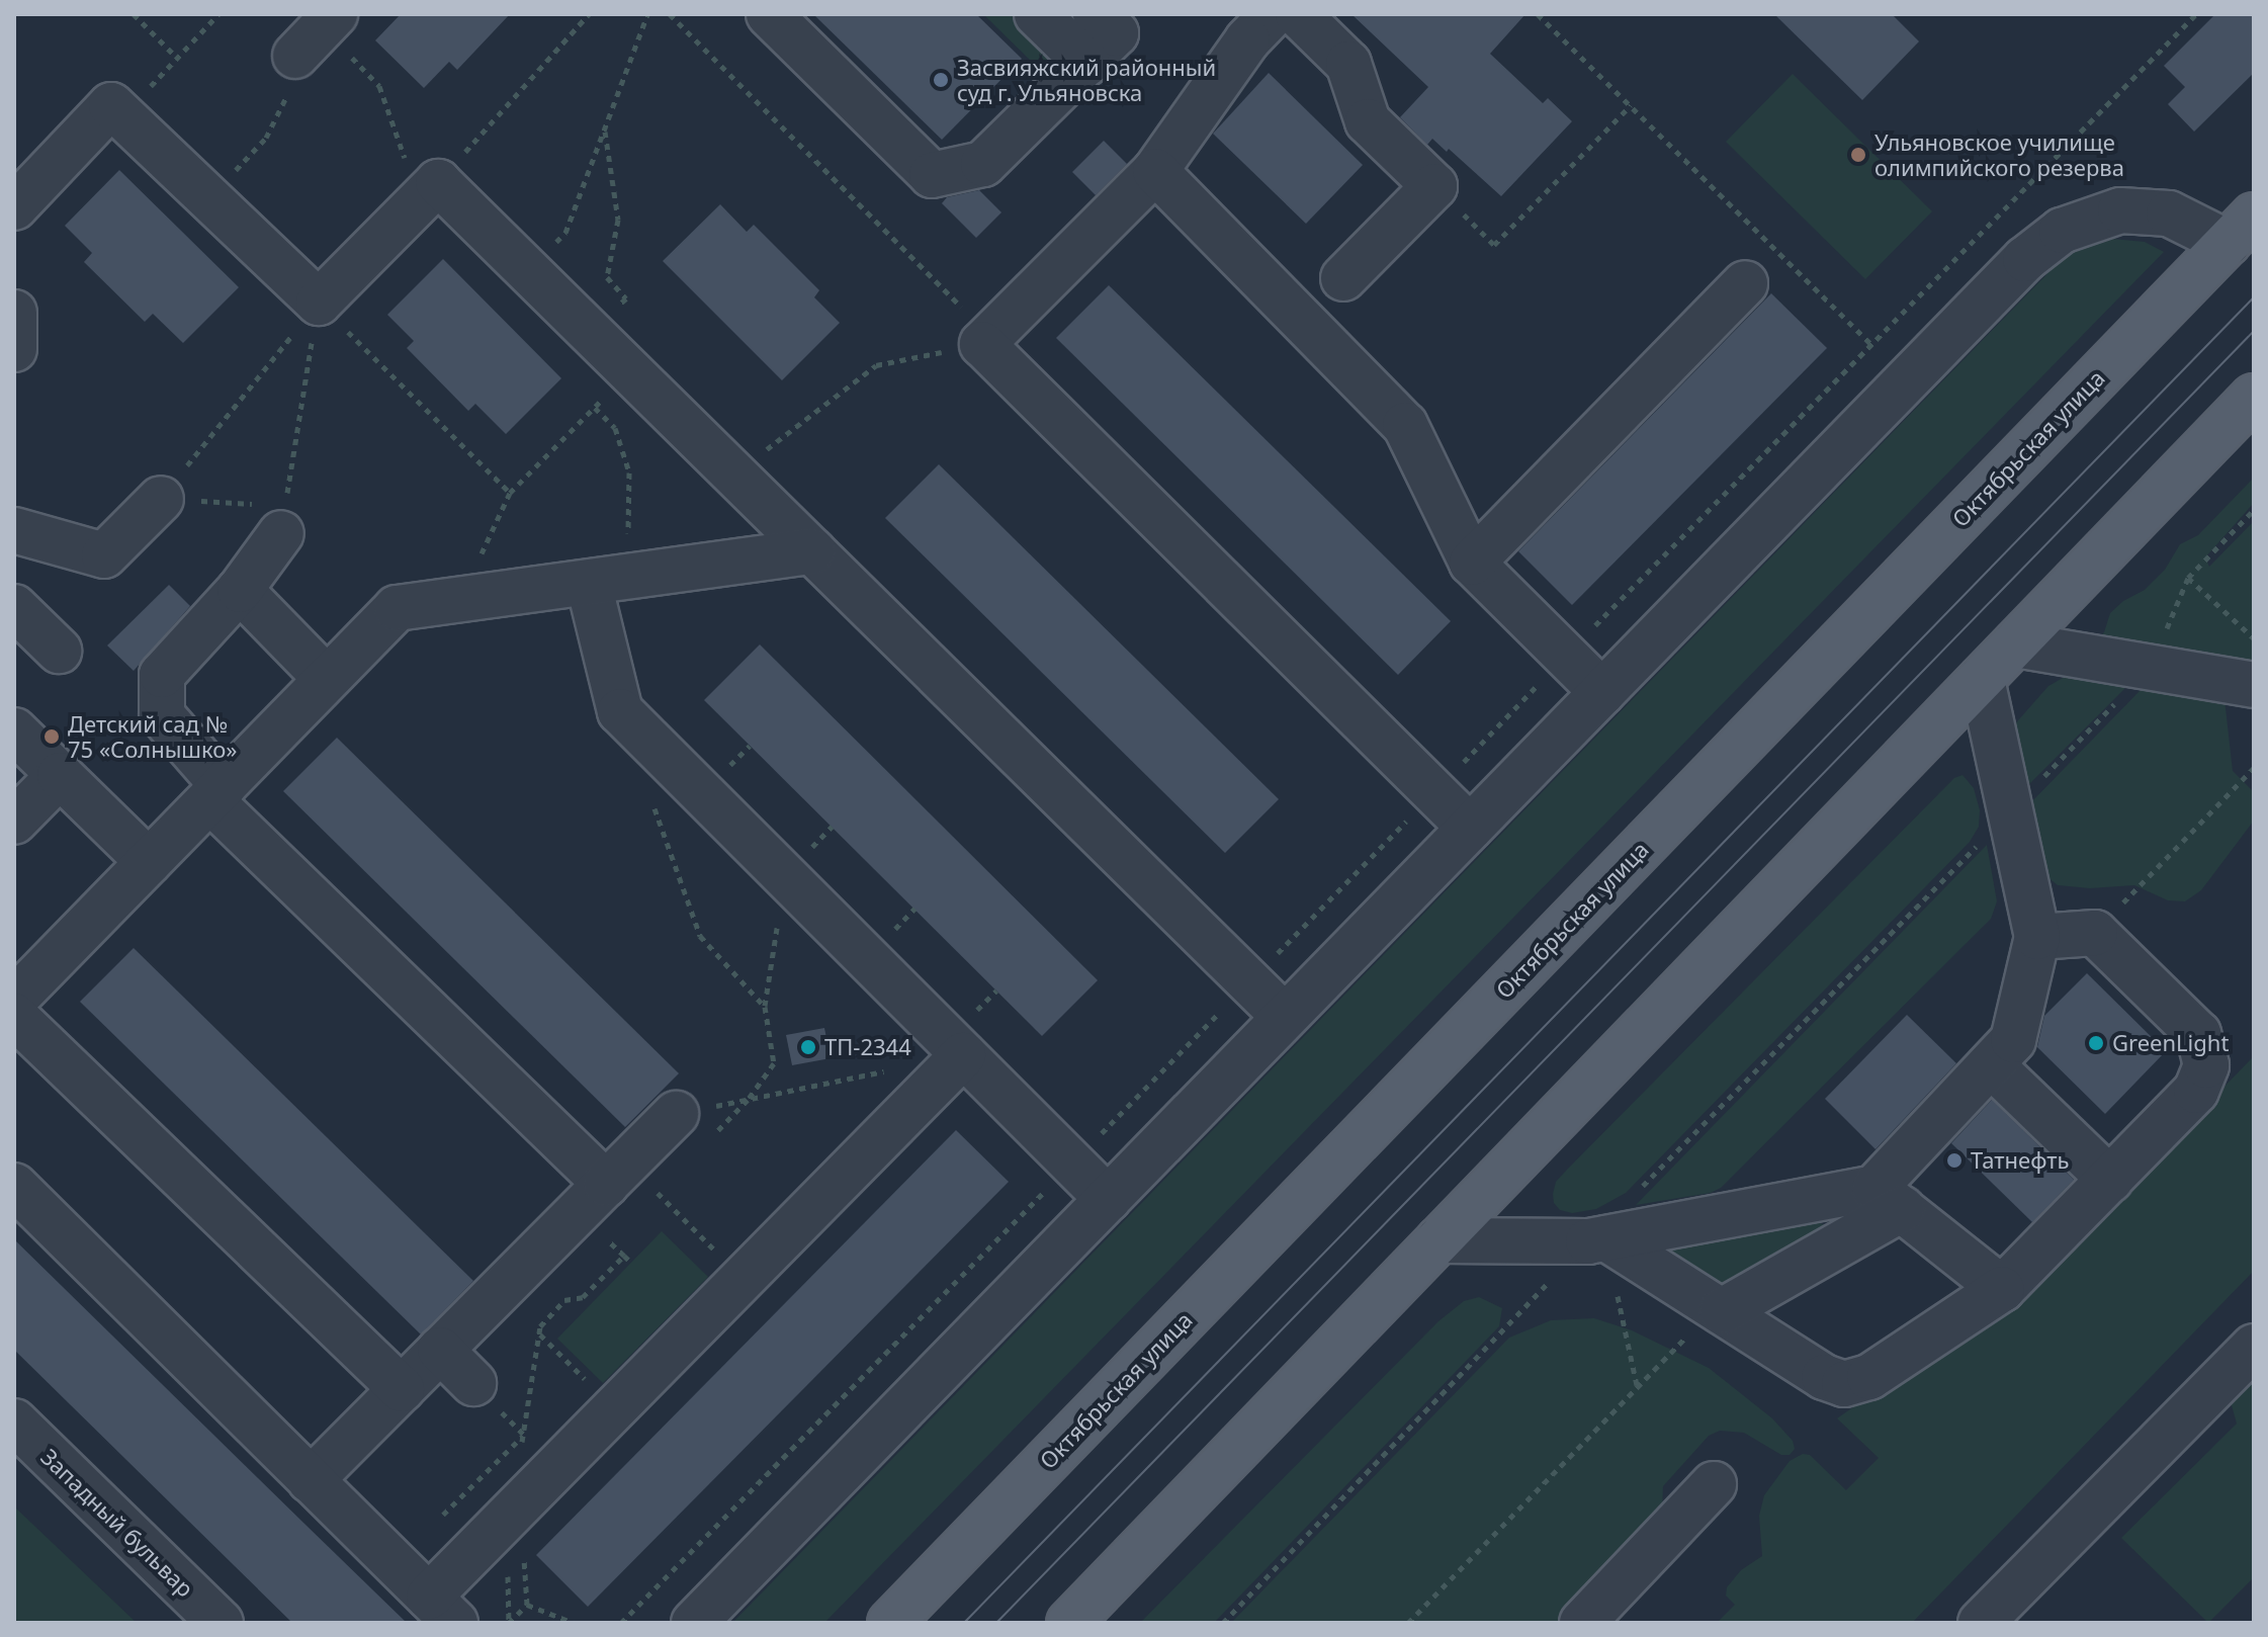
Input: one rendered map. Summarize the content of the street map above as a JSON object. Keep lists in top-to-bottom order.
{
  "streets": {
    "main road": ["Октябрьская улица"],
    "street": ["Западный бульвар"]
  },
  "places": [
    "Засвияжский районный суд г. Ульяновска",
    "Ульяновское училище олимпийского резерва",
    "Детский сад № 75 «Солнышко»",
    "GreenLight",
    "ТП-2344",
    "Татнефть"
  ]
}
